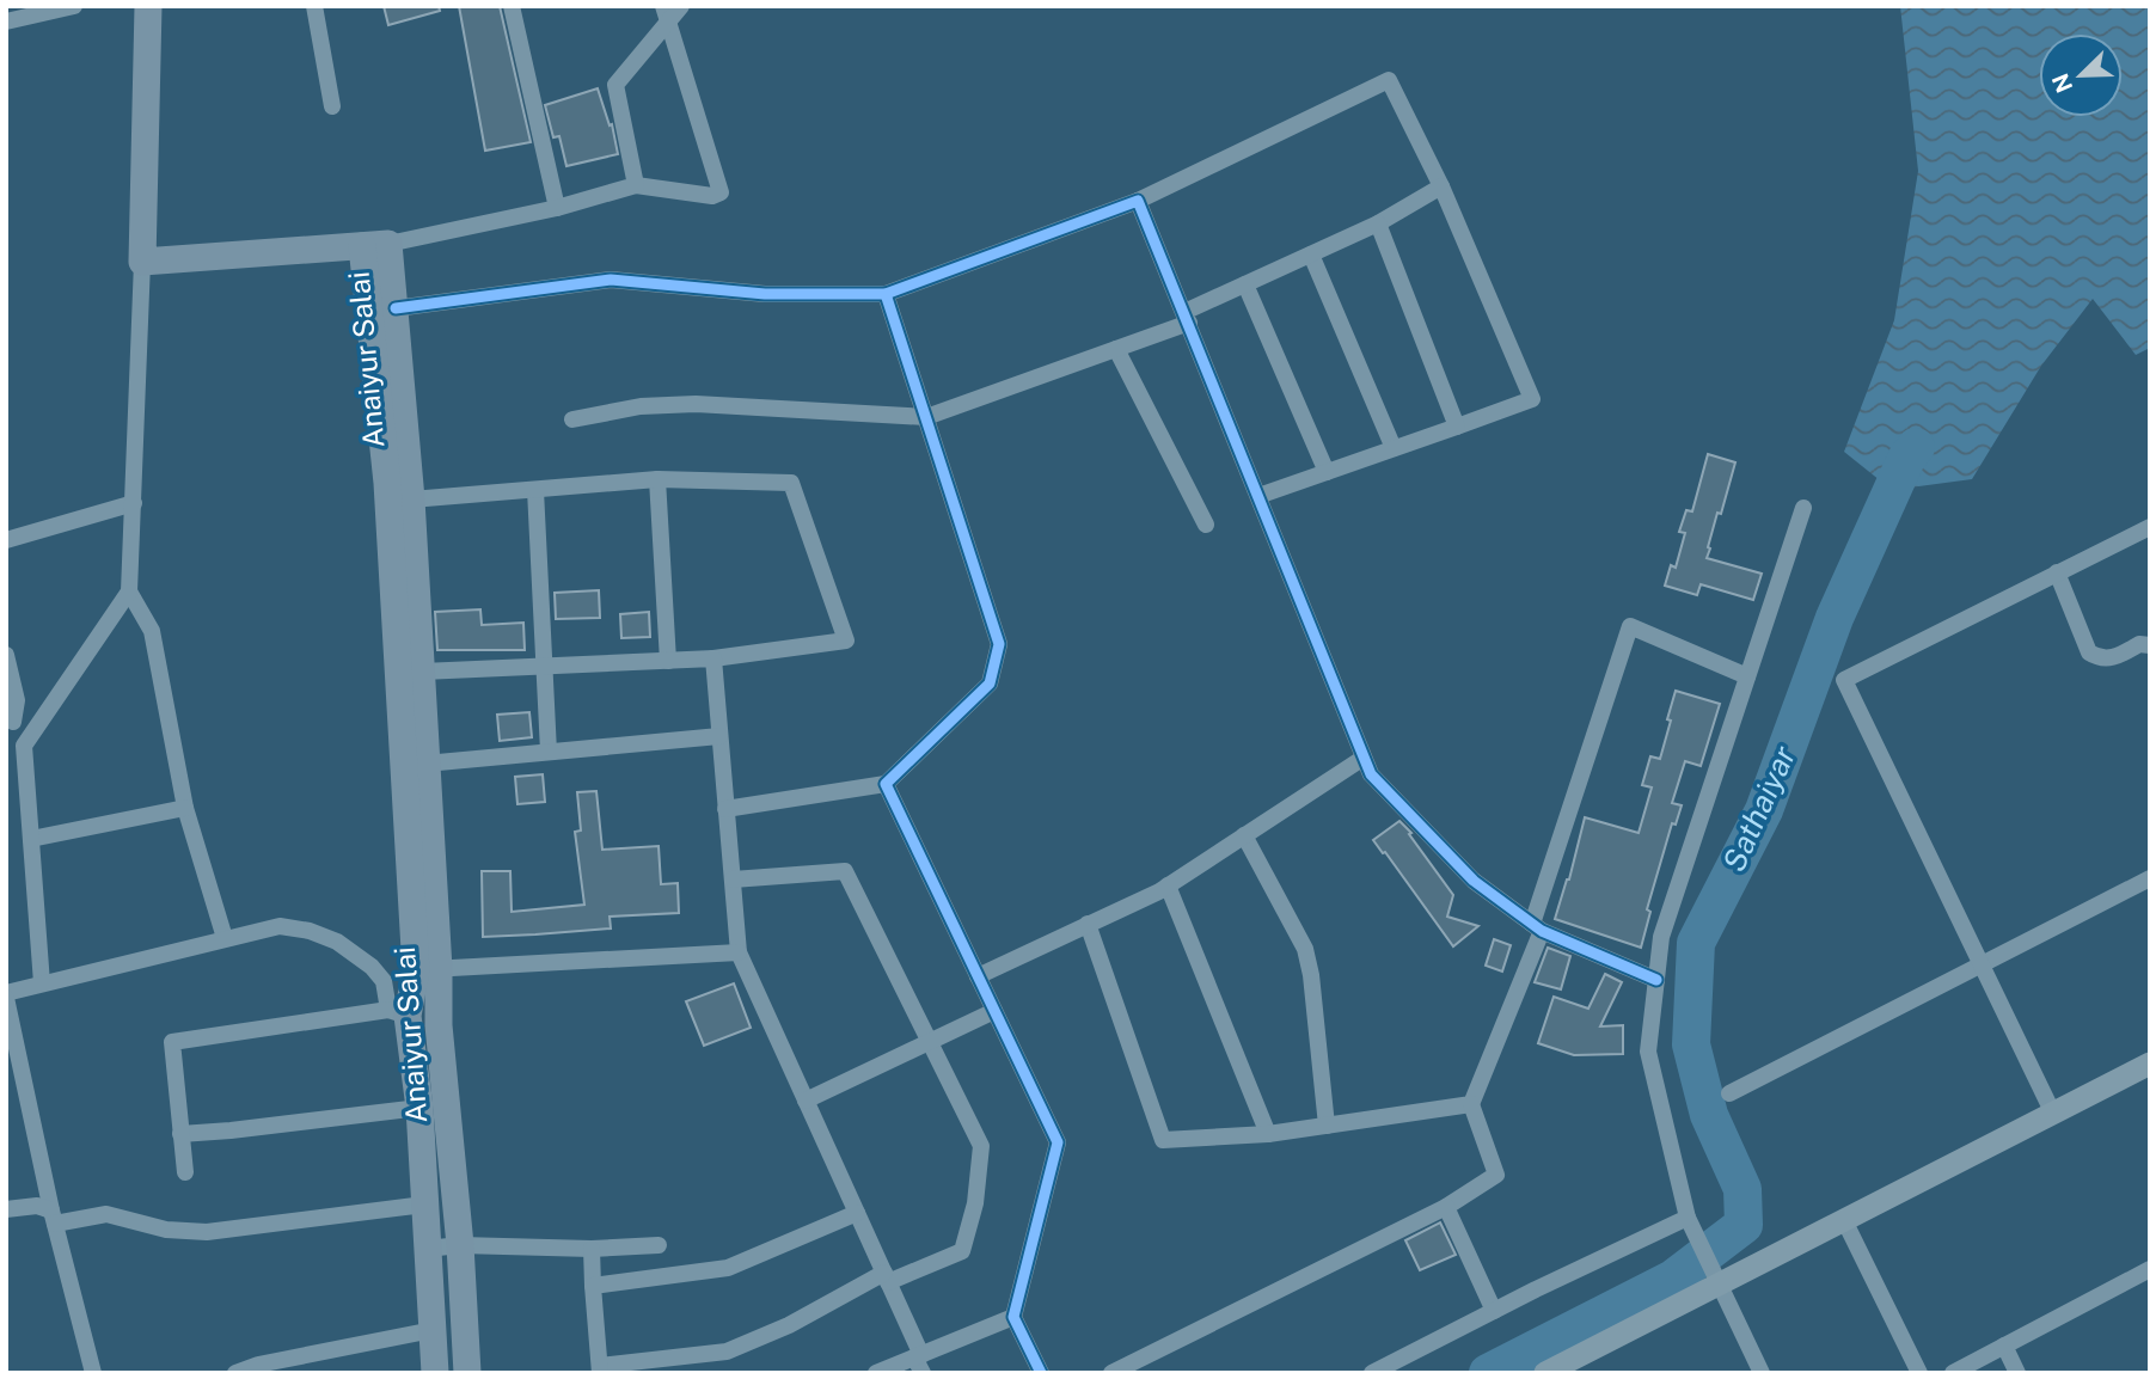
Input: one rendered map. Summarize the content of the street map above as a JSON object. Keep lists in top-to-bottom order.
{
  "streets": {
    "main road": ["Anaiyur Salai"]
  },
  "water": ["Sathaiyar"],
  "north": "bottom left"
}
